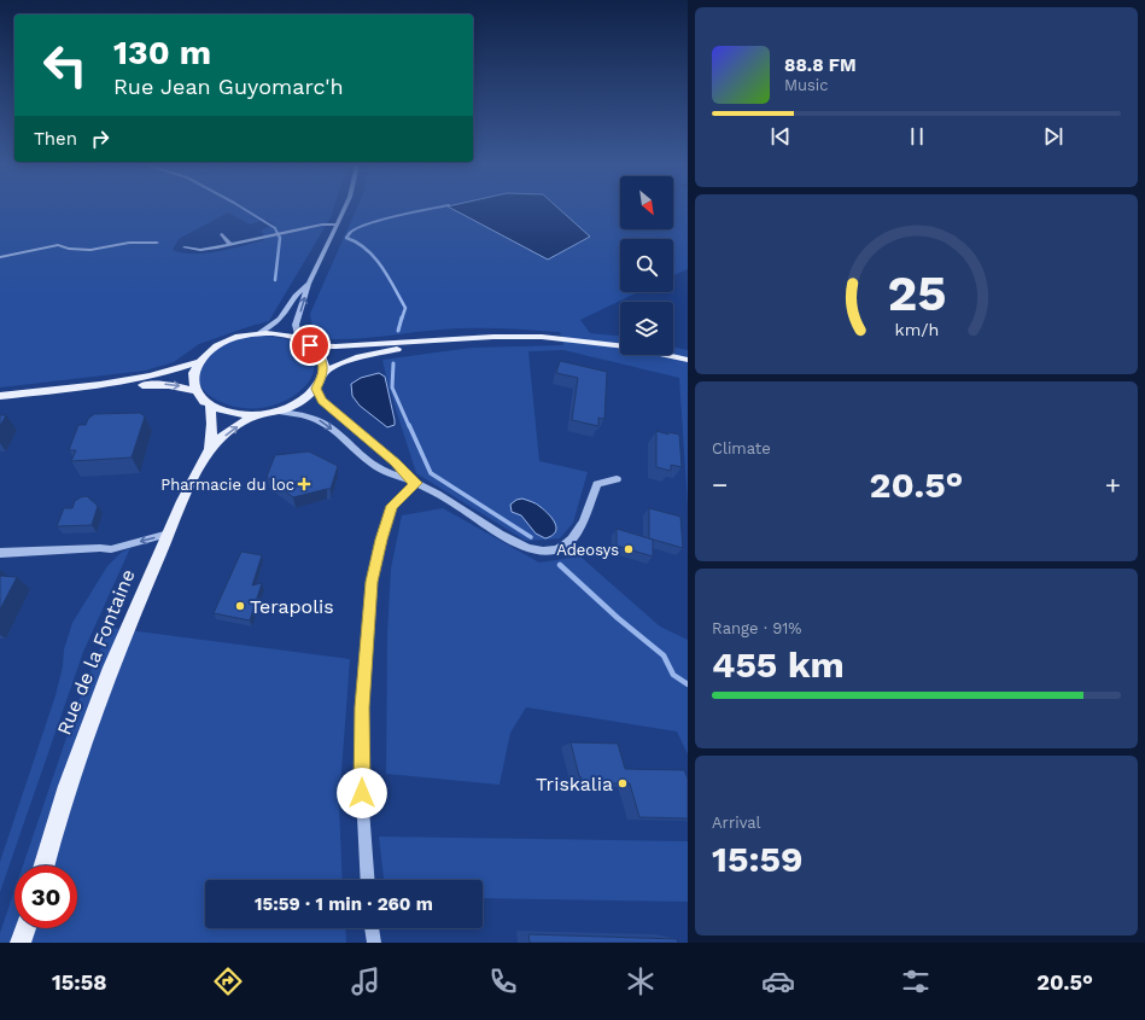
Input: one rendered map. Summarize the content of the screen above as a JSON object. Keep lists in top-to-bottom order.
{
  "streets": {
    "main road": ["Rue de la Fontaine"]
  },
  "places": {
    "health": ["Pharmacie du loc"],
    "other": ["Adeosys", "Terapolis", "Triskalia"]
  },
  "north": "bottom right",
  "page": {
    "turn": ["130 m", "Rue Jean Guyomarc'h"],
    "song": ["88.8 FM", "Music"],
    "then": "Then",
    "tile": [
      "Climate",
      ["Range · 91%", "455 km"],
      ["Arrival", "15:59"]
    ],
    "heat": ["−", "20.5°", "+"],
    "limit": "30",
    "trip": "15:59 · 1 min · 260 m",
    "tabs": ["15:58", "20.5°"],
    "gauge": ["25", "km/h"]
  }
}
